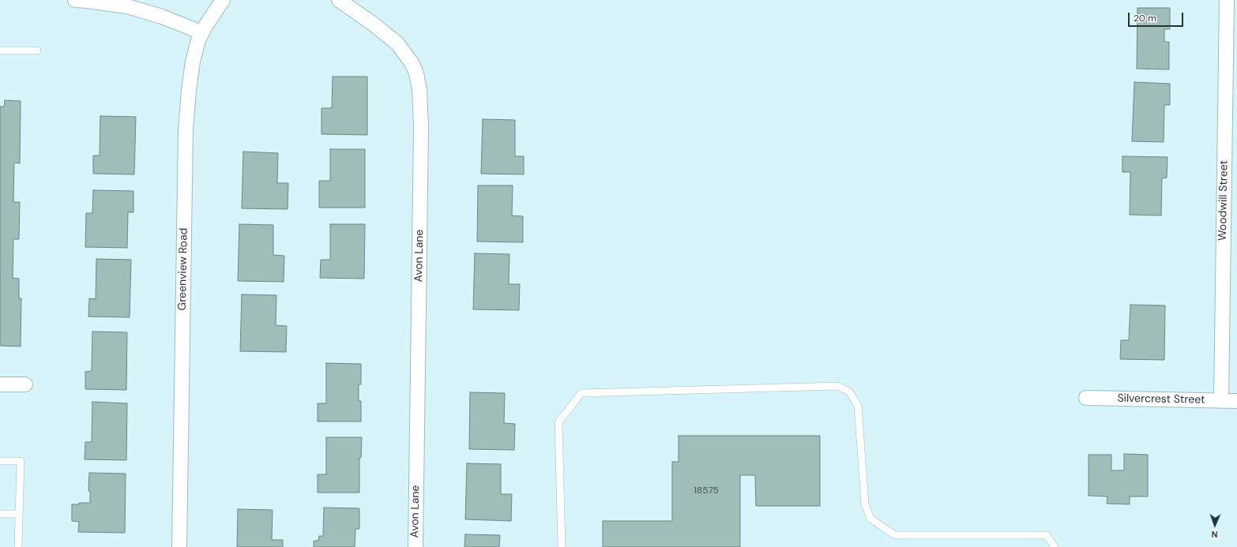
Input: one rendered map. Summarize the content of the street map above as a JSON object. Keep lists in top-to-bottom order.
{
  "streets": {
    "street": [
      "Woodwill Street",
      "Avon Lane",
      "Greenview Road",
      "Silvercrest Street"
    ]
  },
  "crossings": [
    ["Woodwill Street", "Silvercrest Street"]
  ],
  "house_numbers": ["18575"],
  "scale_bar": "20 m",
  "north": "bottom"
}
